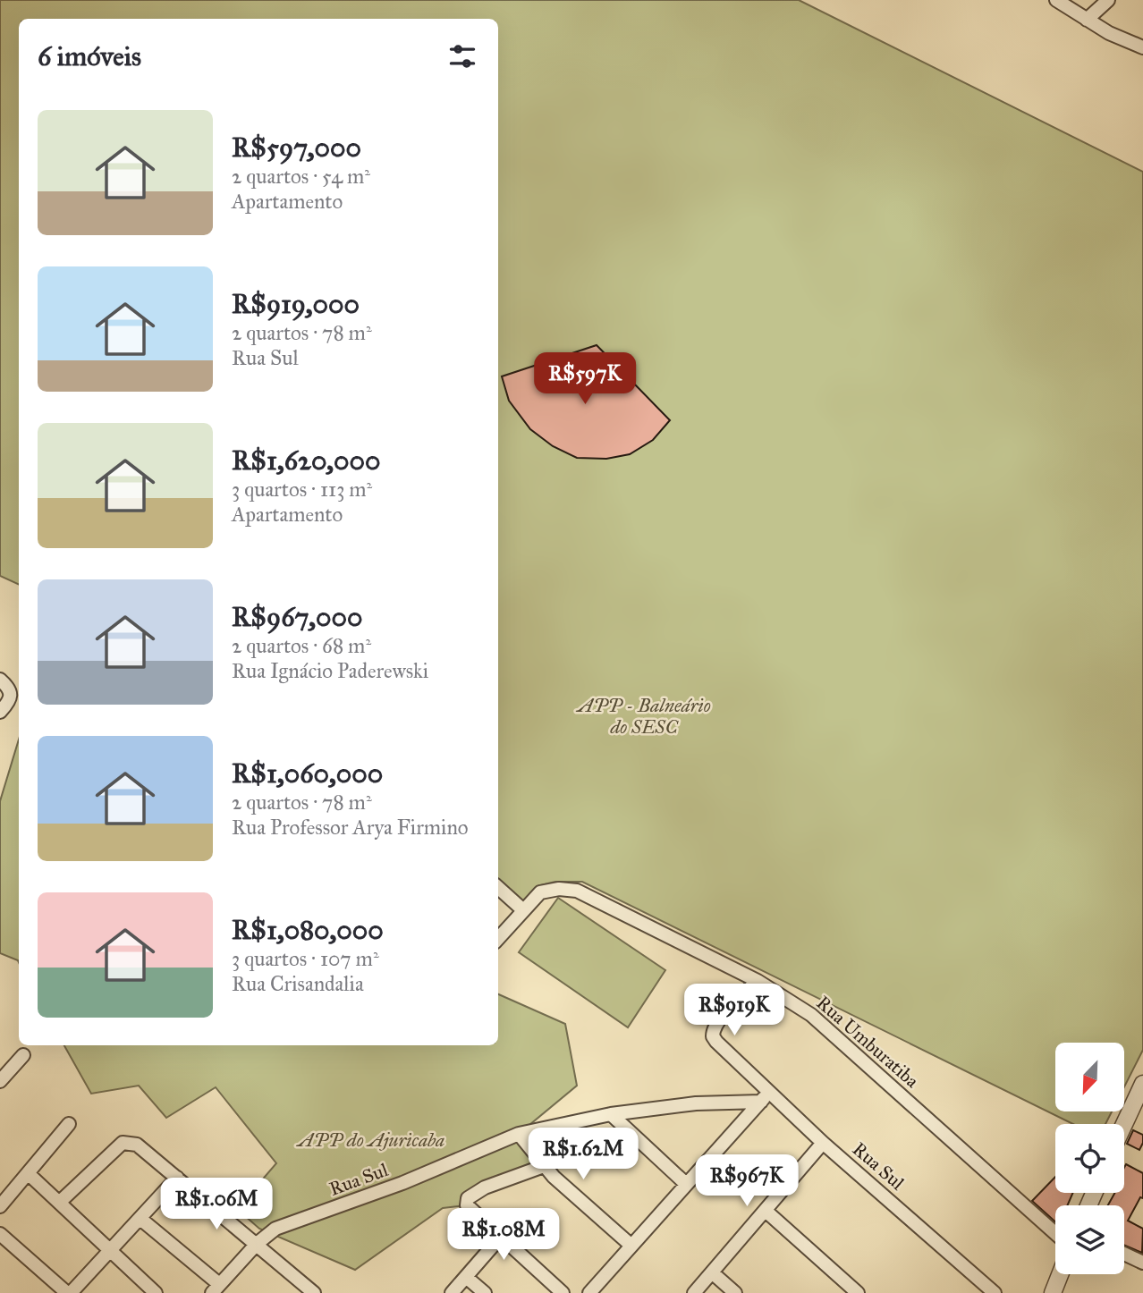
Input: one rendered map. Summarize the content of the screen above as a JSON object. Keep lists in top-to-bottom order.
{
  "streets": {
    "street": ["Rua Umburatiba", "Rua Sul"]
  },
  "crossings": [
    ["Rua Umburatiba", "Rua Sul"]
  ],
  "parks": ["APP - Balneário do SESC", "APP do Ajuricaba"],
  "north": "bottom left",
  "page": {
    "heading": "6 imóveis",
    "list": [
      {
        "name": "R$597,000",
        "note": "2 quartos · 54 m² · Apartamento"
      },
      {
        "name": "R$919,000",
        "note": "2 quartos · 78 m² · Rua Sul"
      },
      {
        "name": "R$1,620,000",
        "note": "3 quartos · 113 m² · Apartamento"
      },
      {
        "name": "R$967,000",
        "note": "2 quartos · 68 m² · Rua Ignácio Paderewski"
      },
      {
        "name": "R$1,060,000",
        "note": "2 quartos · 78 m² · Rua Professor Arya Firmino"
      },
      {
        "name": "R$1,080,000",
        "note": "3 quartos · 107 m² · Rua Crisandalia"
      }
    ],
    "price": [
      "R$597K",
      "R$919K",
      "R$1.62M",
      "R$967K",
      "R$1.06M",
      "R$1.08M"
    ]
  }
}
